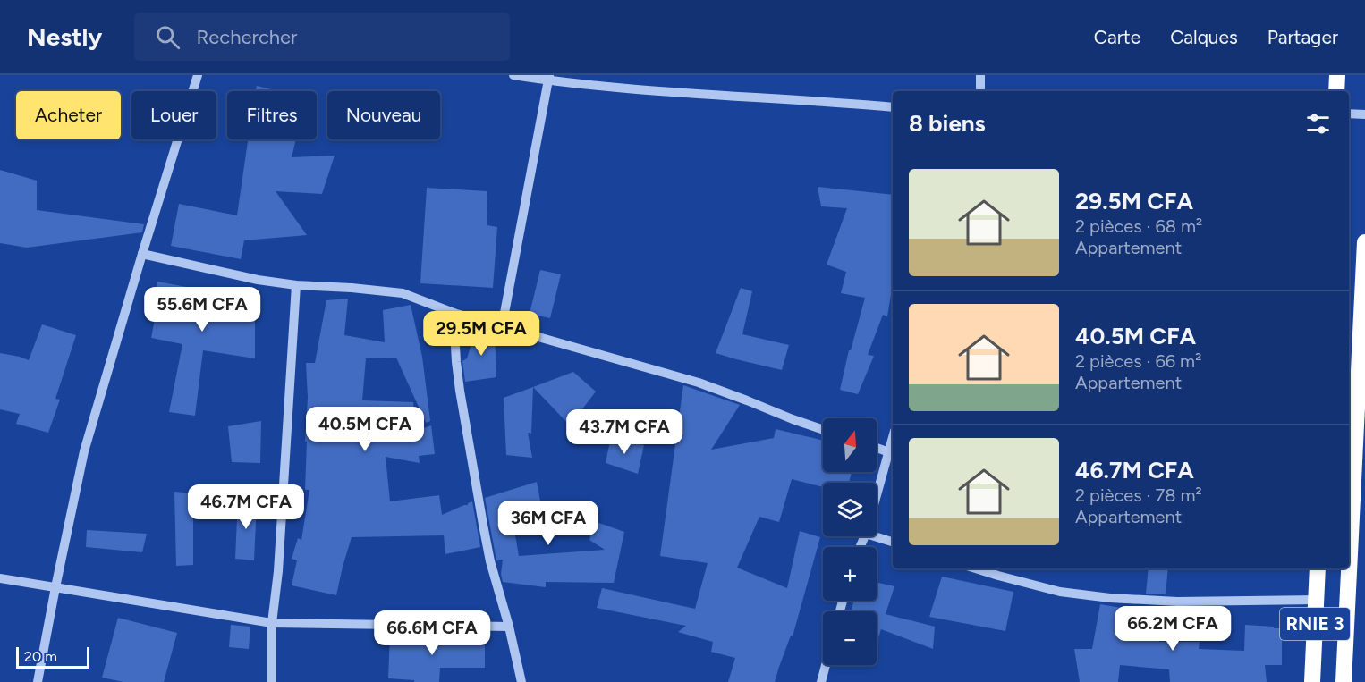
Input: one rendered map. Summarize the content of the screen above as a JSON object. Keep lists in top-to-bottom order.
{
  "streets": {
    "highway": ["RNIE 3"]
  },
  "scale_bar": "20 m",
  "north": "top",
  "page": {
    "header": "Nestly",
    "search": "Rechercher",
    "nav": ["Carte", "Calques", "Partager"],
    "chip": [
      "Acheter",
      "Louer",
      "Filtres",
      "Nouveau"
    ],
    "heading": "8 biens",
    "list": [
      {
        "name": "29.5M CFA",
        "note": "2 pièces · 68 m² · Appartement"
      },
      {
        "name": "40.5M CFA",
        "note": "2 pièces · 66 m² · Appartement"
      },
      {
        "name": "46.7M CFA",
        "note": "2 pièces · 78 m² · Appartement"
      }
    ],
    "price": [
      "55.6M CFA",
      "29.5M CFA",
      "40.5M CFA",
      "43.7M CFA",
      "46.7M CFA",
      "36M CFA",
      "66.2M CFA",
      "66.6M CFA"
    ],
    "map_buttons": ["+", "−"],
    "scale": "20 m"
  }
}
